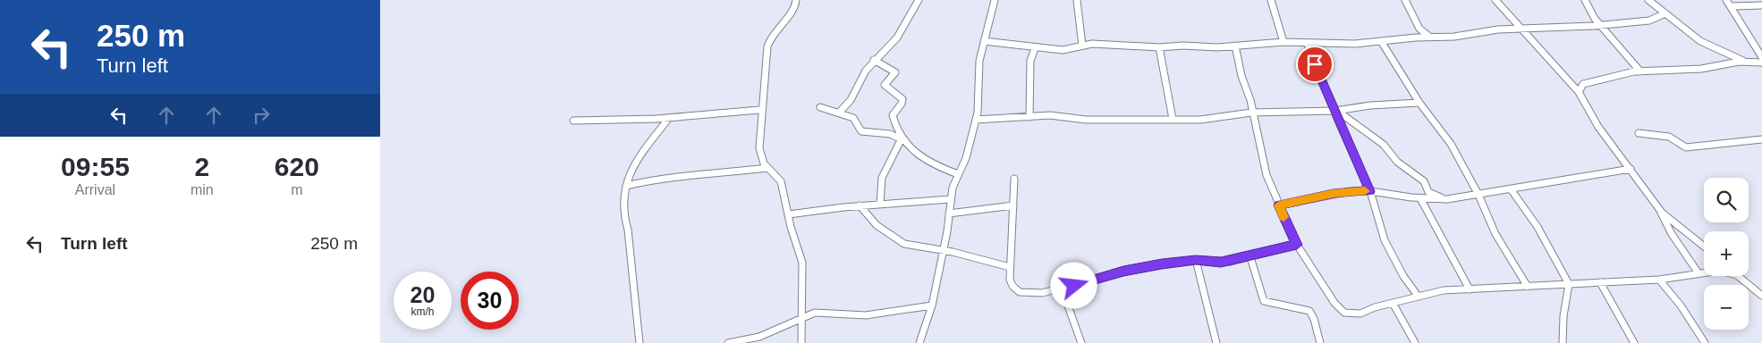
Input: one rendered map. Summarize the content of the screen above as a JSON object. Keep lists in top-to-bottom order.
{
  "page": {
    "turn": ["250 m", "Turn left"],
    "eta": [
      "09:55",
      "Arrival",
      "2",
      "min",
      "620",
      "m"
    ],
    "map_buttons": ["+", "−"],
    "list": [
      {
        "name": "Turn left",
        "value": "250 m"
      }
    ],
    "speed": "20 km/h",
    "limit": "30"
  }
}
